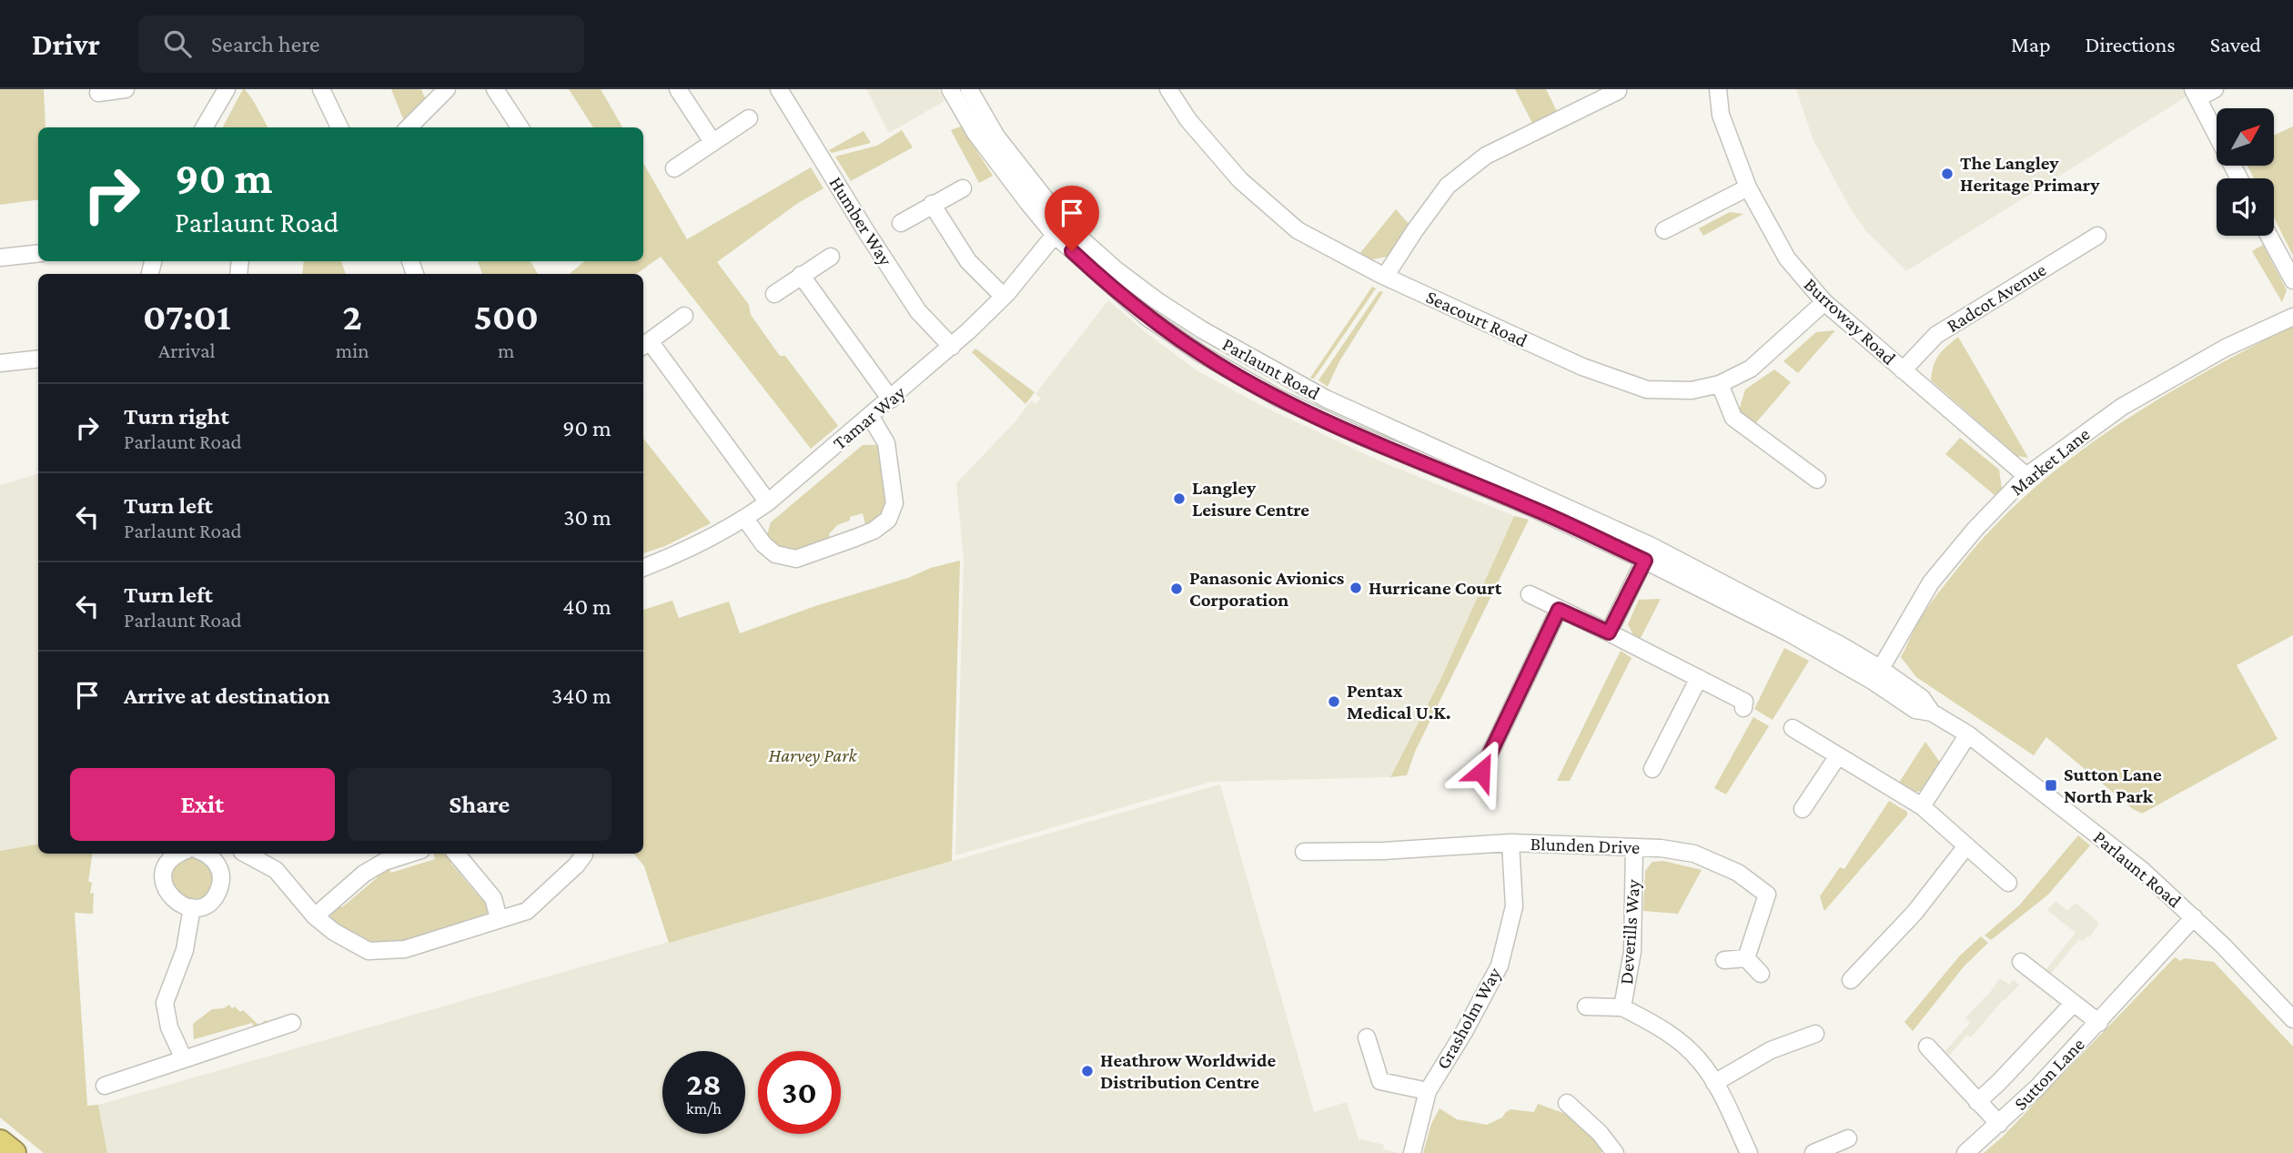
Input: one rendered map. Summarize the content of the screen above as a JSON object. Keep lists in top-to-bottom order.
{
  "streets": {
    "street": [
      "Humber Way",
      "Radcot Avenue",
      "Seacourt Road",
      "Burroway Road",
      "Parlaunt Road",
      "Tamar Way",
      "Market Lane",
      "Blunden Drive",
      "Deverills Way",
      "Grasholm Way",
      "Sutton Lane"
    ]
  },
  "crossings": [
    ["Humber Way", "Tamar Way"],
    ["Radcot Avenue", "Burroway Road"],
    ["Seacourt Road", "Burroway Road"],
    ["Burroway Road", "Market Lane"],
    ["Parlaunt Road", "Tamar Way"],
    ["Parlaunt Road", "Market Lane"],
    ["Parlaunt Road", "Sutton Lane"],
    ["Blunden Drive", "Deverills Way"],
    ["Blunden Drive", "Grasholm Way"]
  ],
  "parks": ["Harvey Park"],
  "places": {
    "other": [
      "The Langley Heritage Primary",
      "Langley Leisure Centre",
      "Hurricane Court",
      "Panasonic Avionics Corporation",
      "Pentax Medical U.K.",
      "Heathrow Worldwide Distribution Centre"
    ],
    "transit": ["Sutton Lane North Park"]
  },
  "north": "top right",
  "page": {
    "header": "Drivr",
    "search": "Search here",
    "nav": ["Map", "Directions", "Saved"],
    "turn": ["90 m", "Parlaunt Road"],
    "eta": [
      "07:01",
      "Arrival",
      "2",
      "min",
      "500",
      "m"
    ],
    "list": [
      {
        "name": "Turn right",
        "note": "Parlaunt Road",
        "value": "90 m"
      },
      {
        "name": "Turn left",
        "note": "Parlaunt Road",
        "value": "30 m"
      },
      {
        "name": "Turn left",
        "note": "Parlaunt Road",
        "value": "40 m"
      },
      {
        "name": "Arrive at destination",
        "value": "340 m"
      }
    ],
    "buttons": ["Exit", "Share"],
    "speed": "28 km/h",
    "limit": "30"
  }
}
